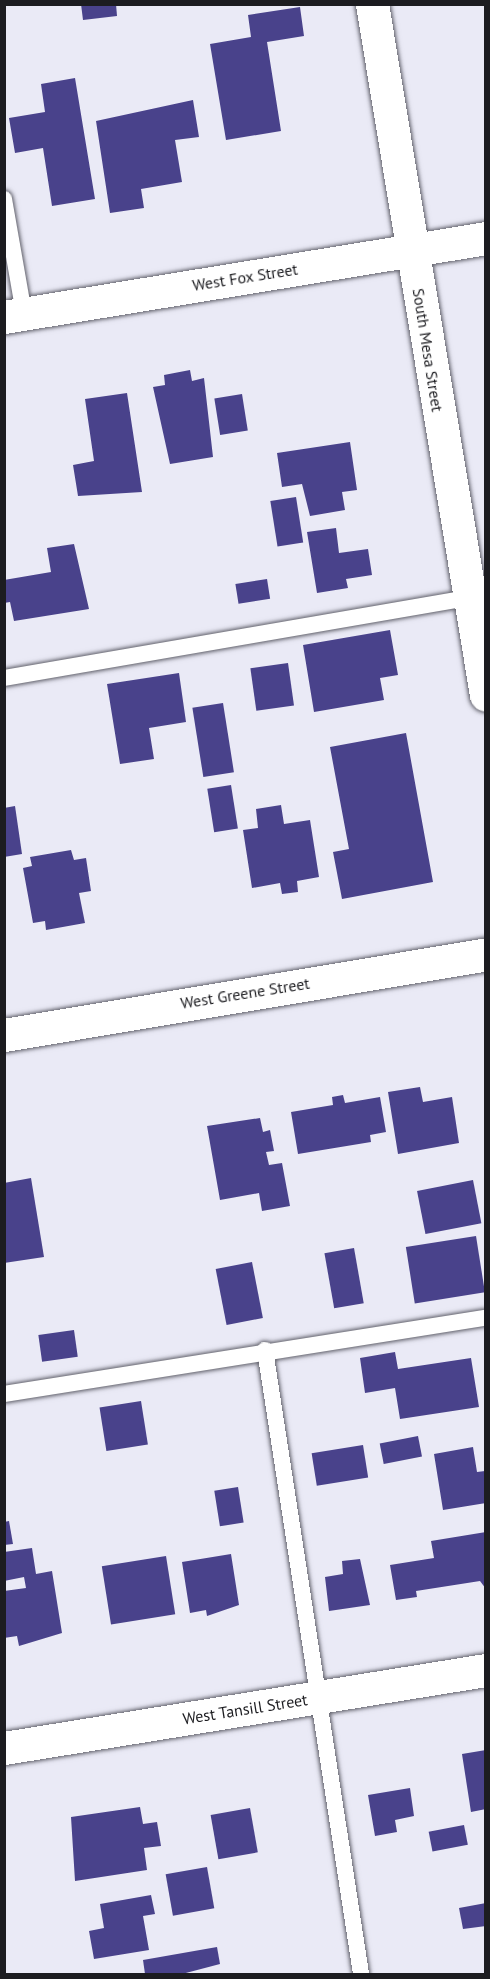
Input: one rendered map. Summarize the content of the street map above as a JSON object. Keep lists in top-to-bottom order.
{
  "streets": {
    "street": [
      "West Fox Street",
      "South Mesa Street",
      "West Greene Street",
      "West Tansill Street"
    ]
  },
  "crossings": [
    ["West Fox Street", "South Mesa Street"]
  ]
}
